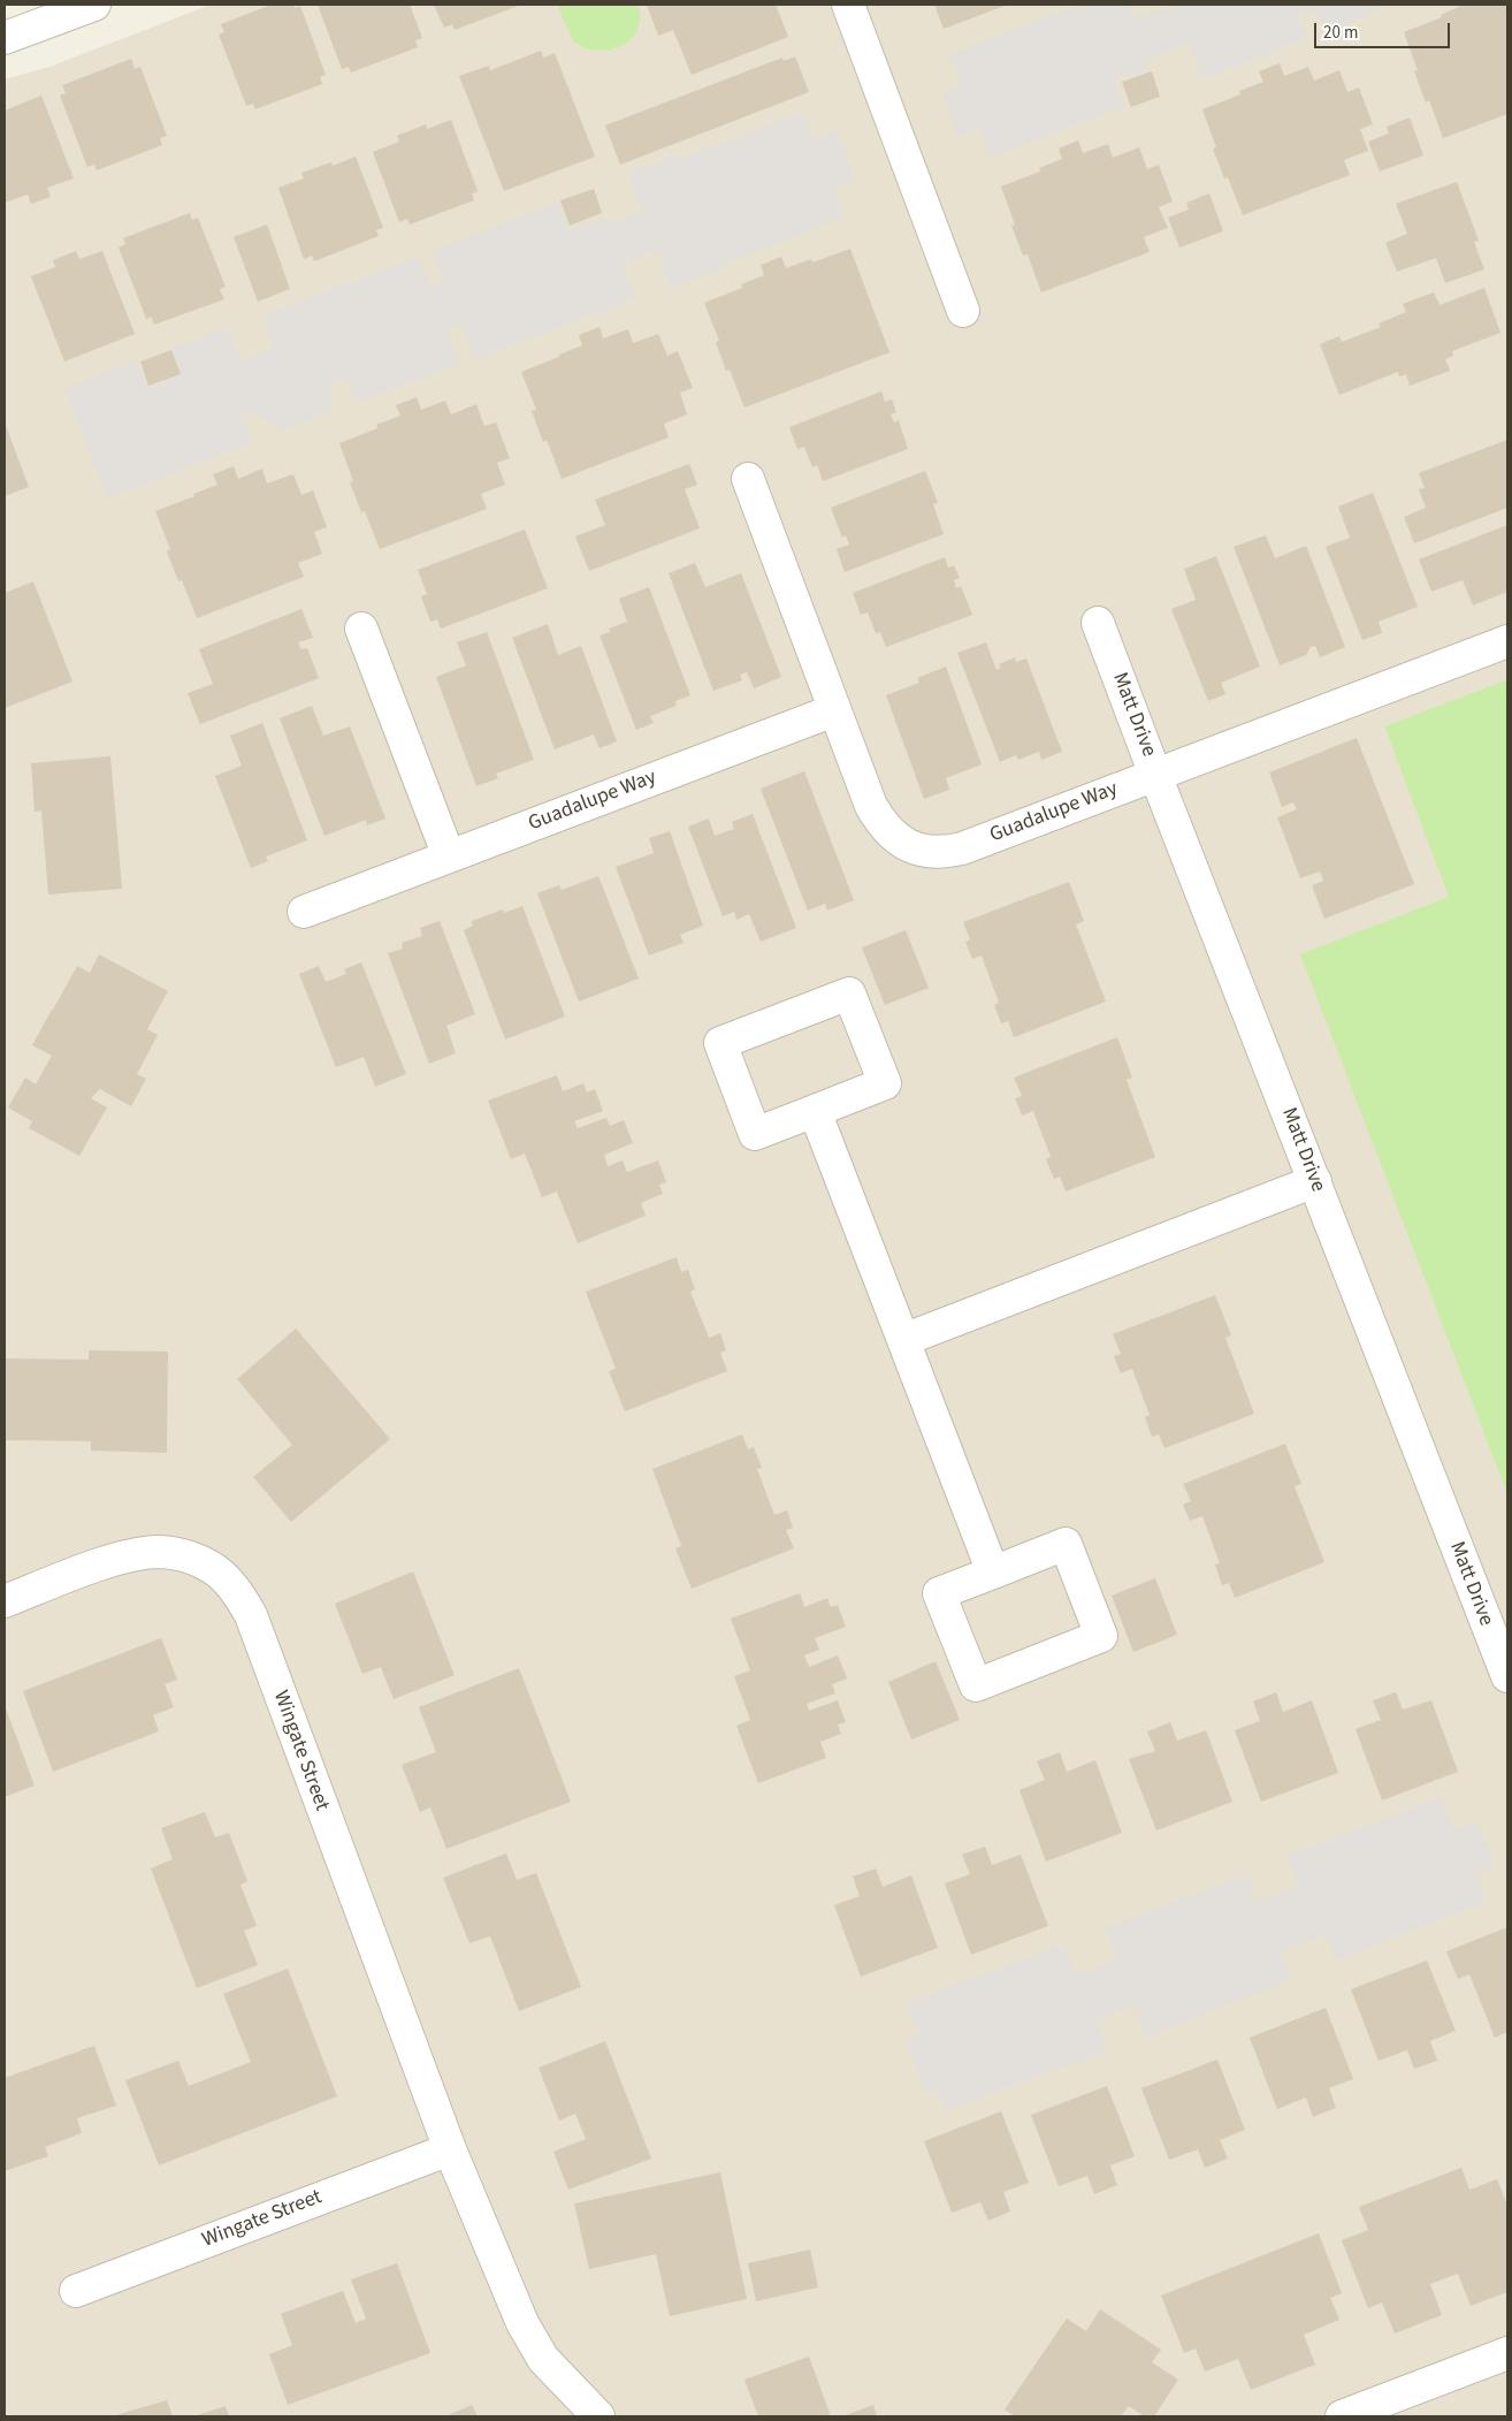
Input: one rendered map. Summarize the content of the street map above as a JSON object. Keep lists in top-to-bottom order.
{
  "streets": {
    "street": ["Matt Drive", "Guadalupe Way", "Wingate Street"]
  },
  "crossings": [
    ["Matt Drive", "Guadalupe Way"]
  ],
  "scale_bar": "20 m"
}
